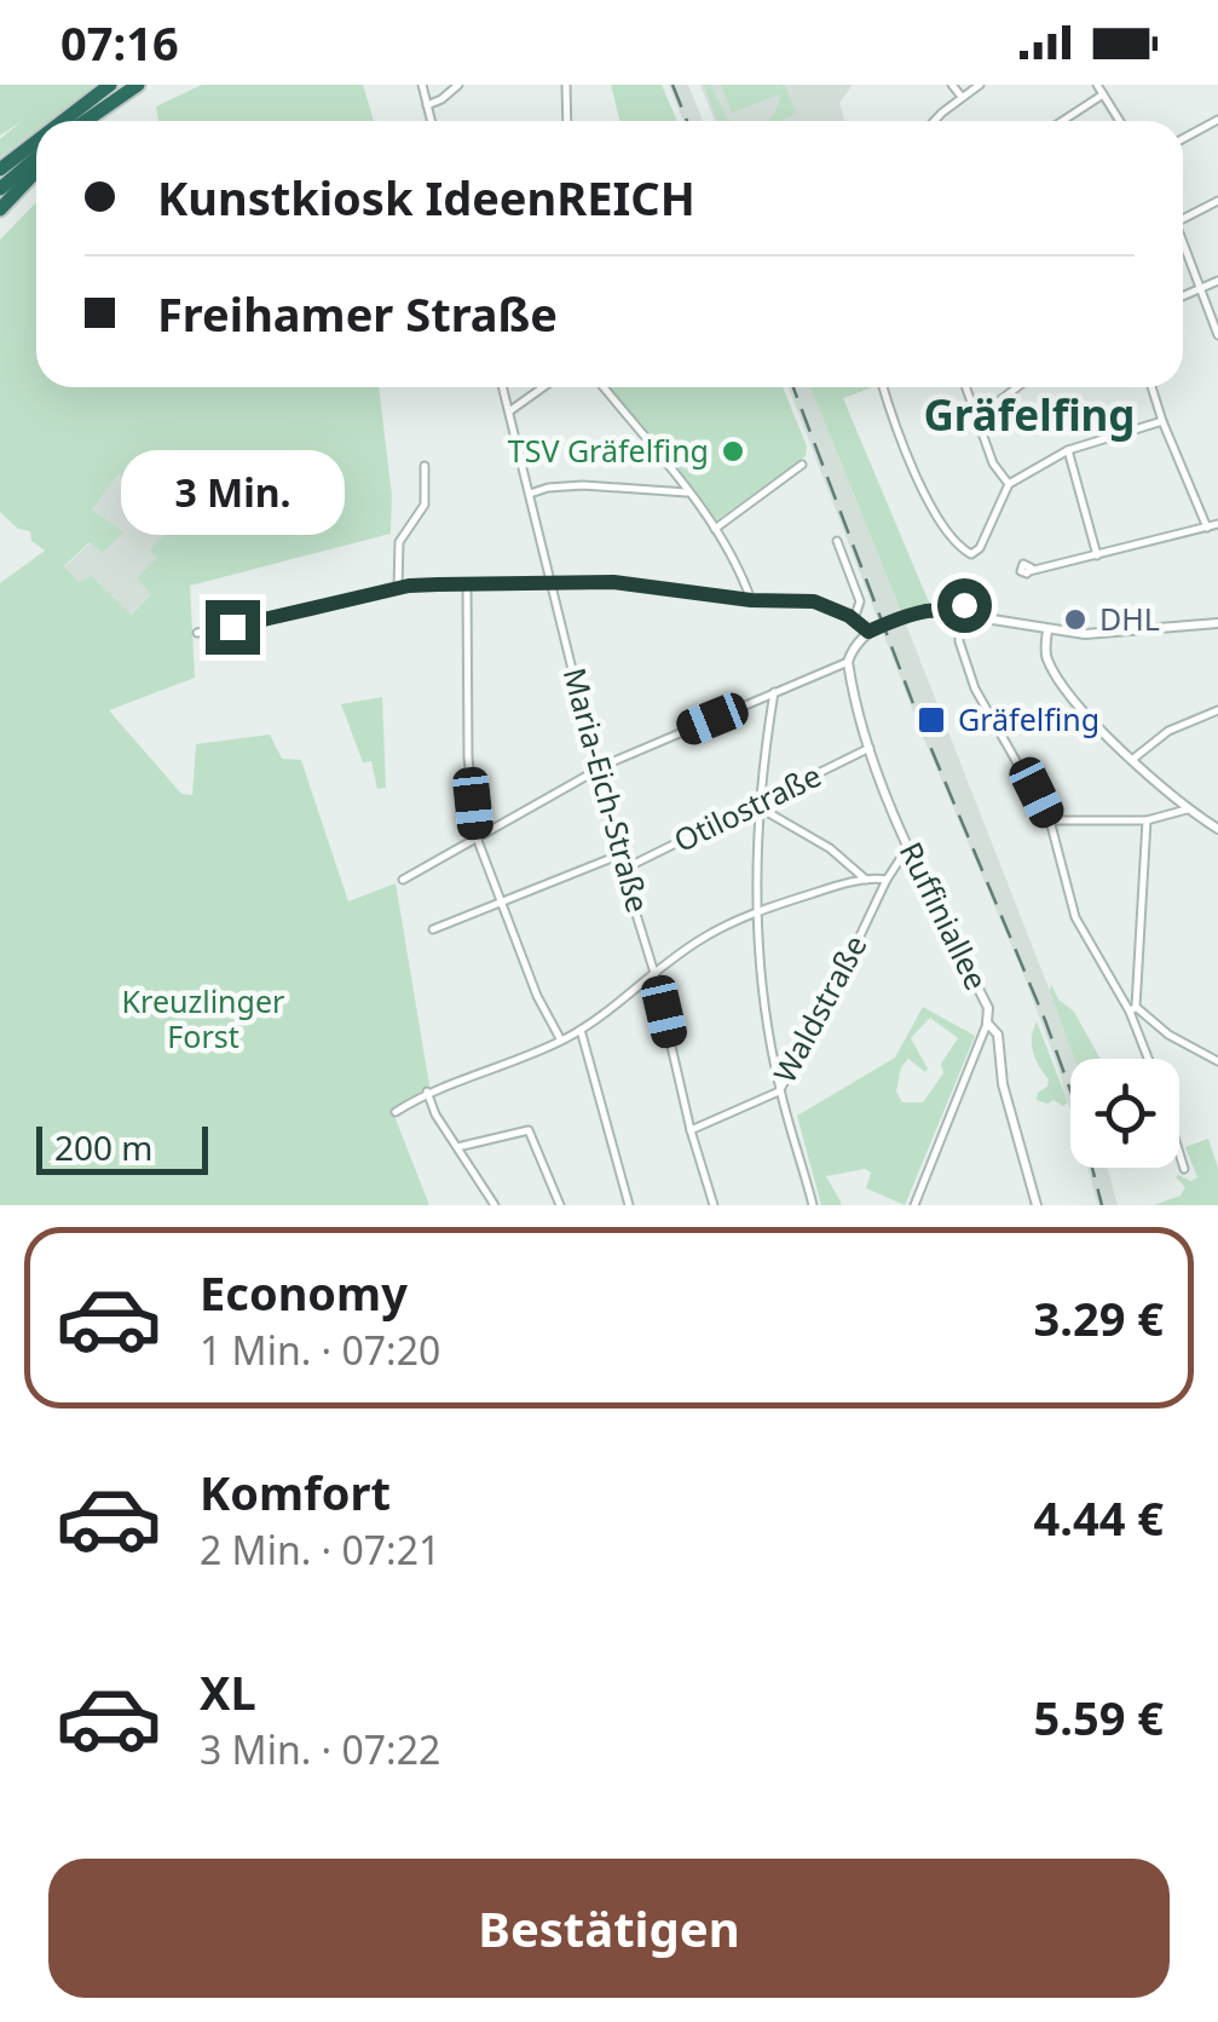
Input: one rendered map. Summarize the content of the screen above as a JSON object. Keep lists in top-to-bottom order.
{
  "streets": {
    "street": [
      "Maria-Eich-Straße",
      "Otilostraße",
      "Ruffiniallee",
      "Waldstraße"
    ]
  },
  "crossings": [
    ["Maria-Eich-Straße", "Otilostraße"],
    ["Maria-Eich-Straße", "Waldstraße"],
    ["Otilostraße", "Ruffiniallee"],
    ["Ruffiniallee", "Waldstraße"]
  ],
  "districts": ["Gräfelfing"],
  "parks": ["Kreuzlinger Forst"],
  "places": {
    "other": ["TSV Gräfelfing", "DHL"],
    "transit": ["Gräfelfing"]
  },
  "scale_bar": "200 m",
  "page": {
    "status": "07:16",
    "banner": ["Kunstkiosk IdeenREICH", "Freihamer Straße"],
    "bubble": "3 Min.",
    "scale": "200 m",
    "list": [
      {
        "name": "Economy",
        "note": "1 Min. · 07:20",
        "value": "3.29 €"
      },
      {
        "name": "Komfort",
        "note": "2 Min. · 07:21",
        "value": "4.44 €"
      },
      {
        "name": "XL",
        "note": "3 Min. · 07:22",
        "value": "5.59 €"
      }
    ],
    "buttons": "Bestätigen"
  }
}
